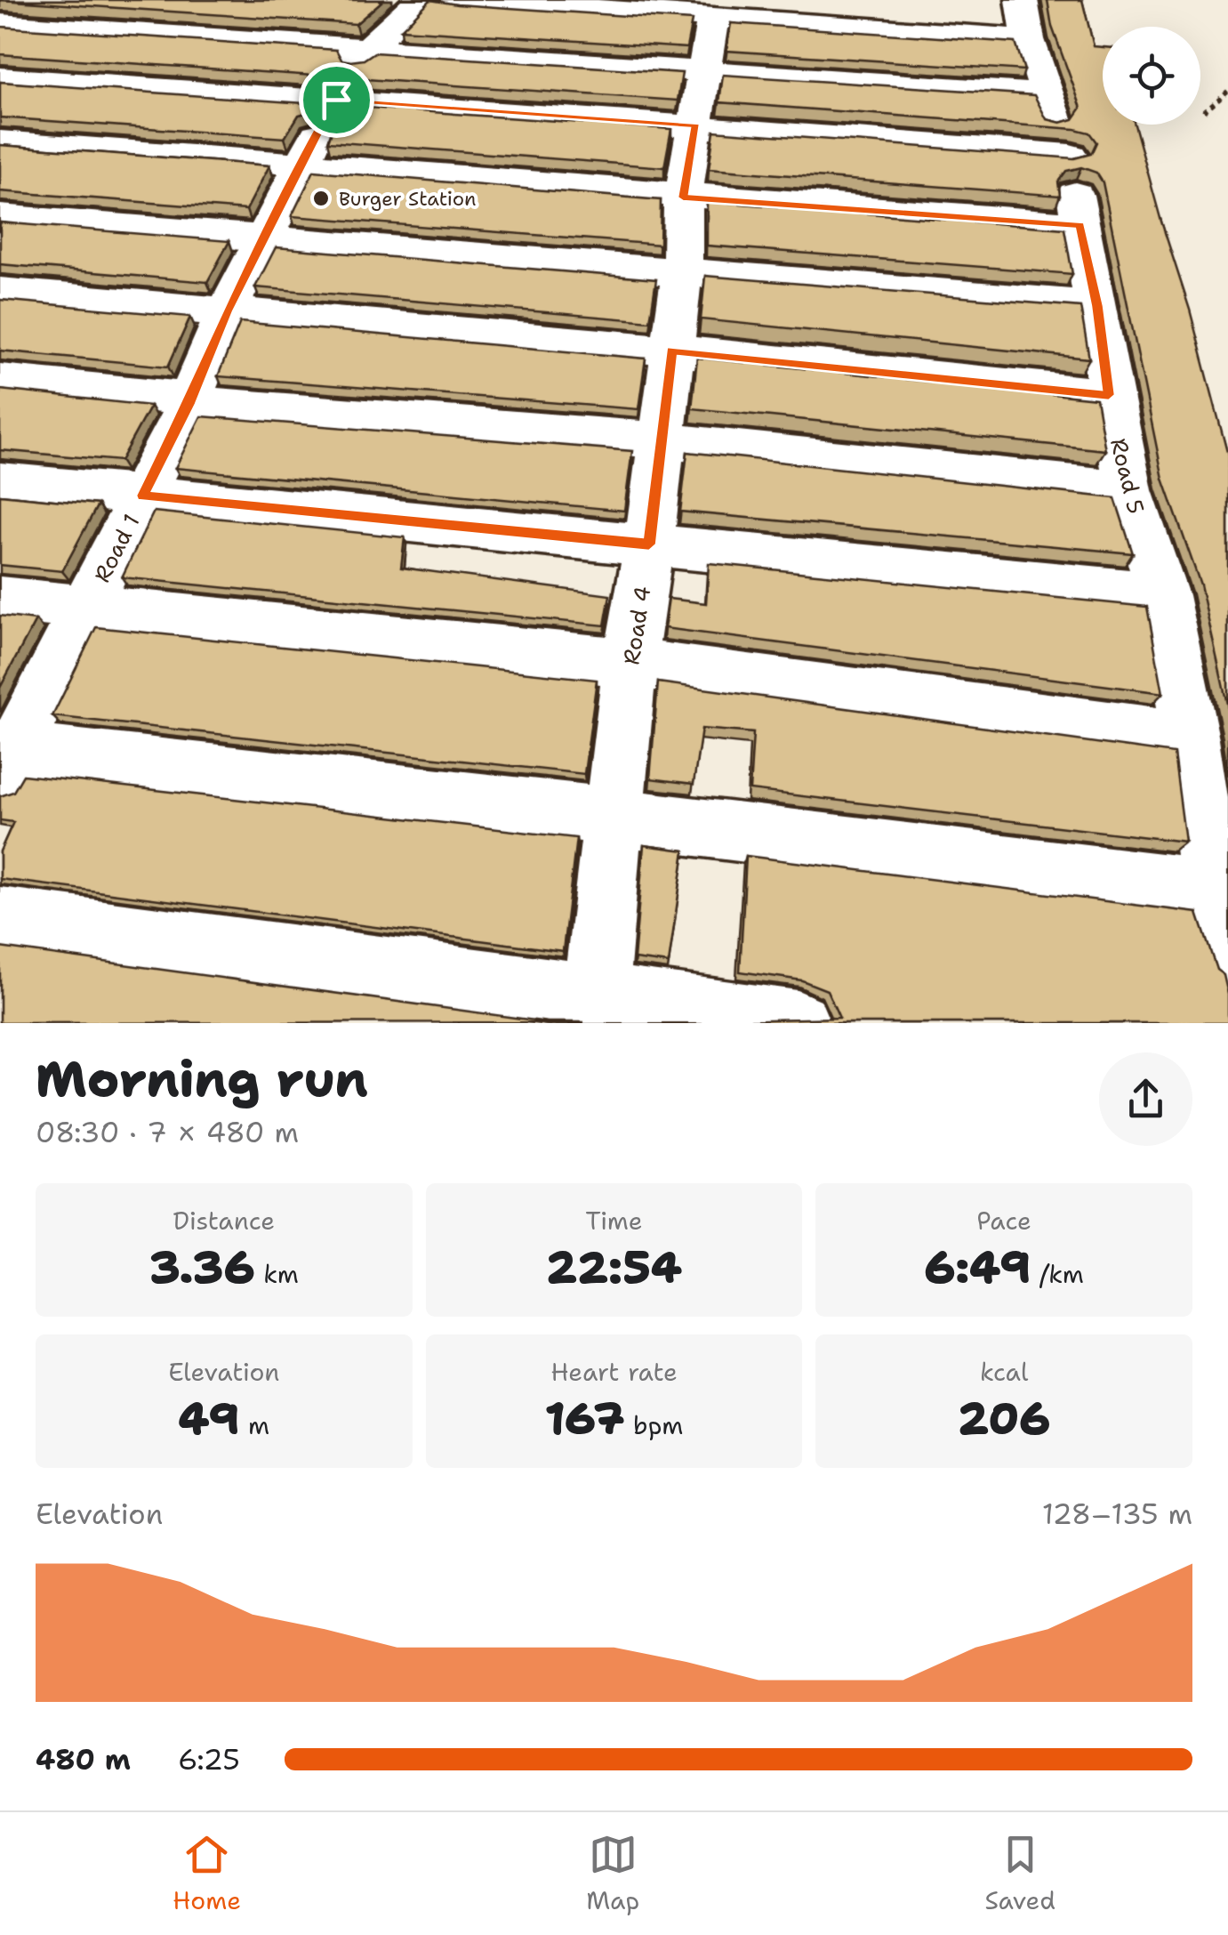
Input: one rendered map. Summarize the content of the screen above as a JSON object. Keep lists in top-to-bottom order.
{
  "streets": {
    "street": ["Road 5", "Road 1", "Road 4"]
  },
  "places": ["Burger Station"],
  "page": {
    "heading": ["Morning run", "08:30 · 7 × 480 m"],
    "stats": [
      ["Distance", "3.36 km"],
      ["Time", "22:54"],
      ["Pace", "6:49 /km"],
      ["Elevation", "49 m"],
      ["Heart rate", "167 bpm"],
      ["kcal", "206"]
    ],
    "chart": ["Elevation", "128–135 m"],
    "list": [
      {
        "name": "480 m",
        "note": "6:25"
      }
    ],
    "tabs": ["Home", "Map", "Saved"]
  }
}
